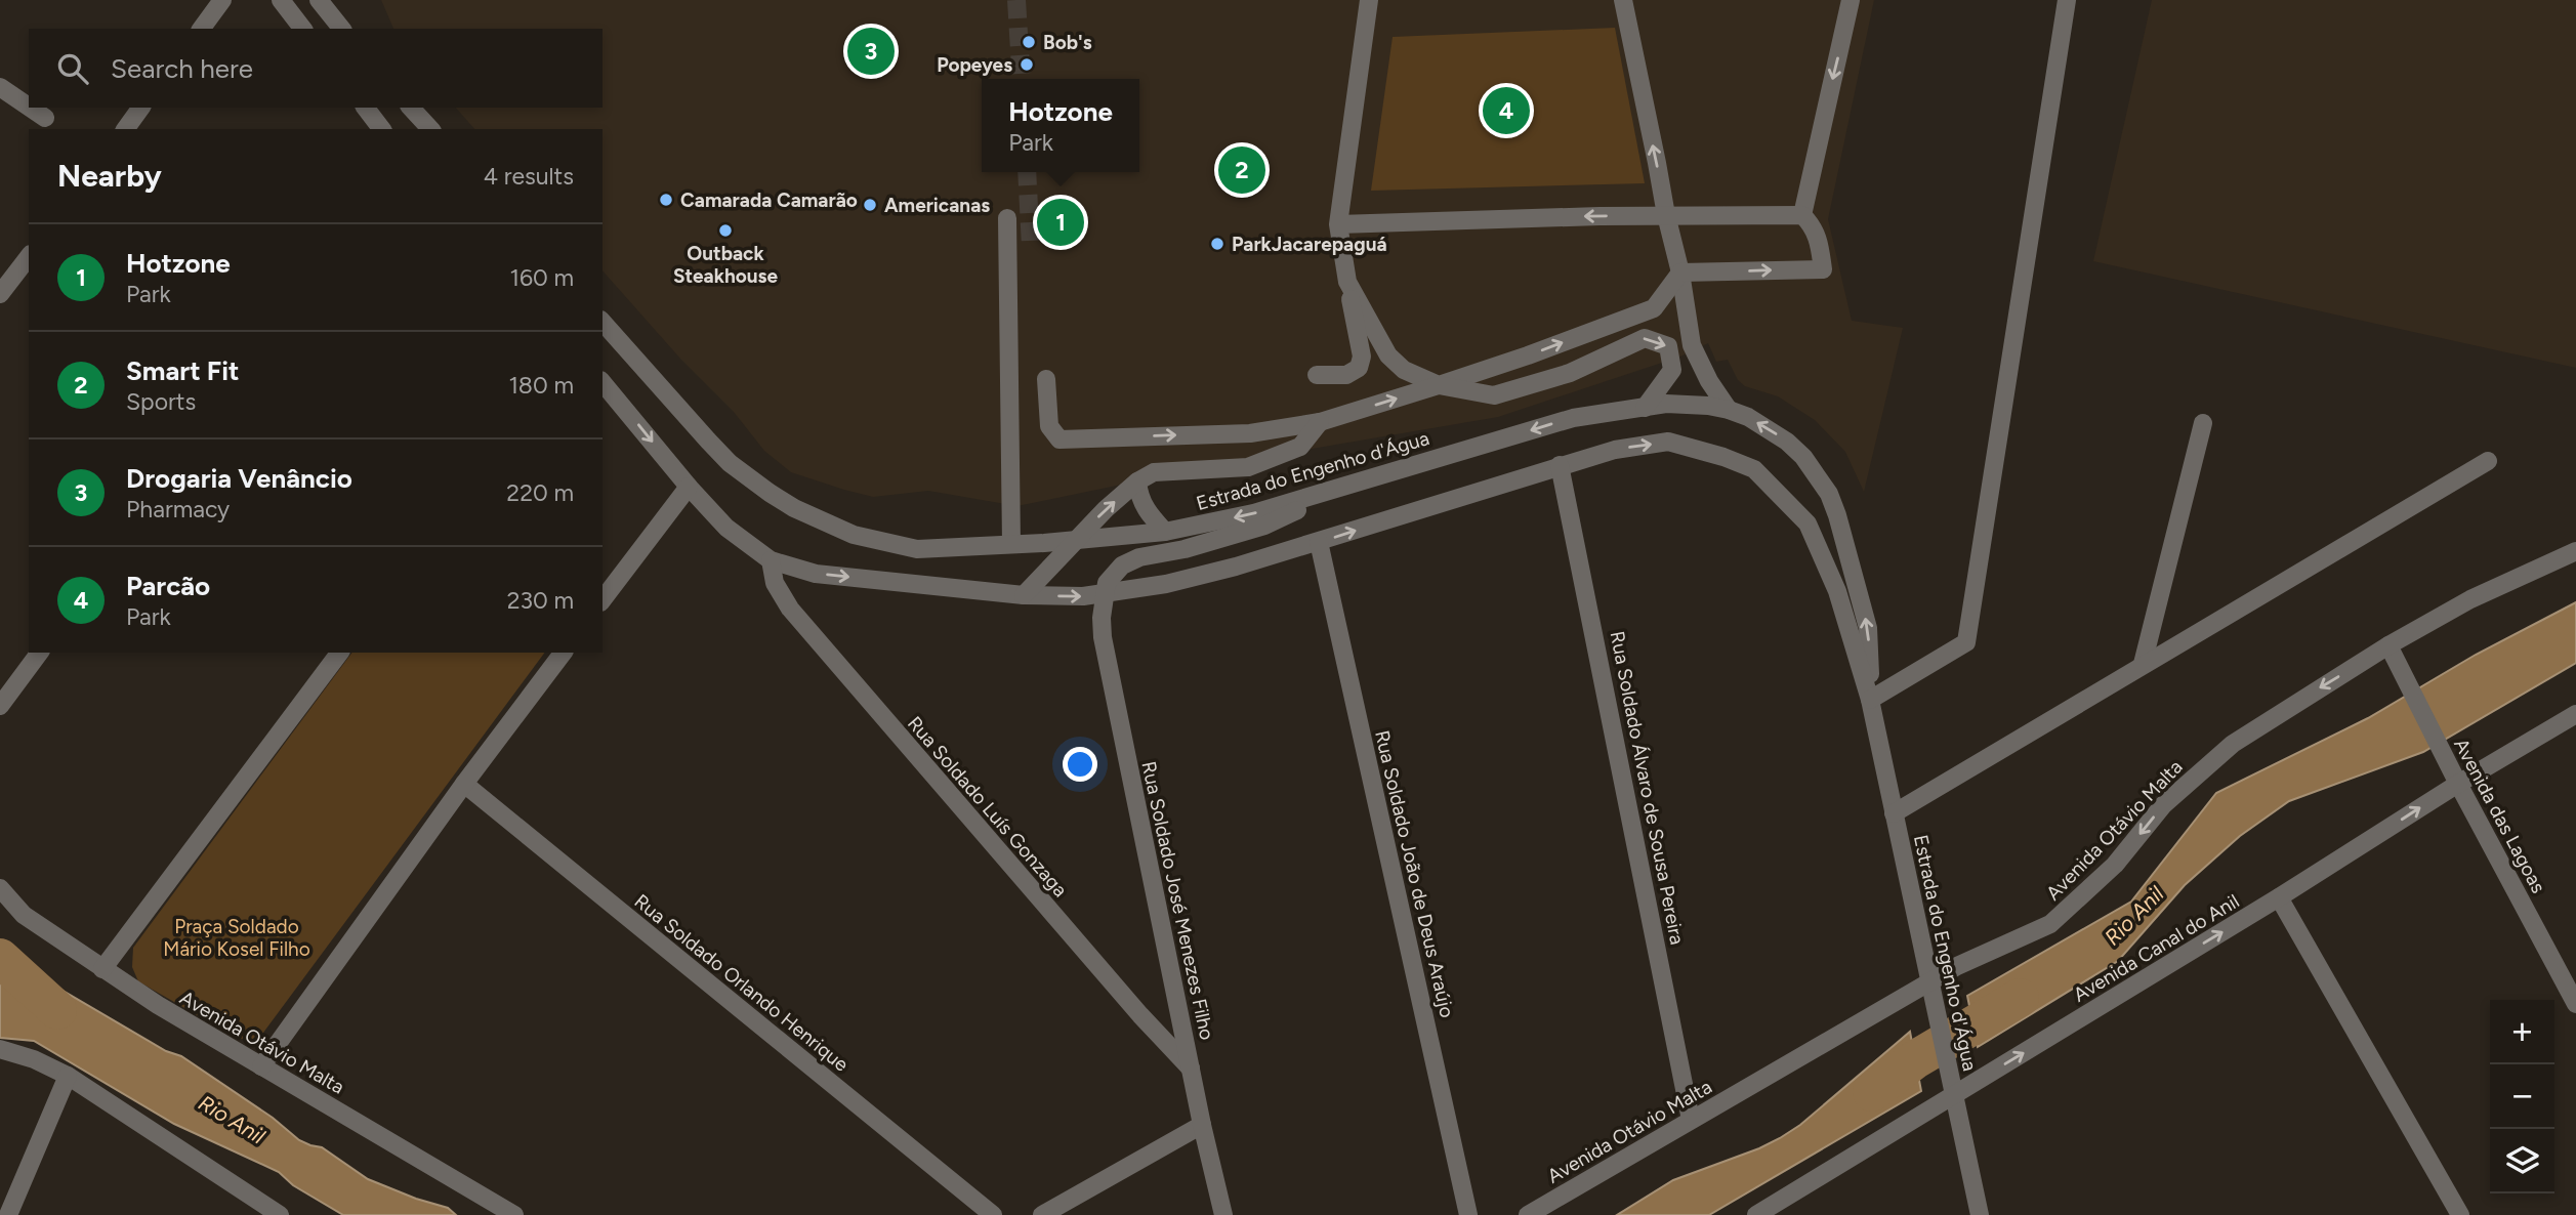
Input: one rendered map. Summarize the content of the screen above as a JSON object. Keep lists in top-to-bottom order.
{
  "streets": {
    "street": [
      "Estrada do Engenho d'Água",
      "Rua Soldado Álvaro de Sousa Pereira",
      "Rua Soldado Luís Gonzaga",
      "Avenida das Lagoas",
      "Avenida Otávio Malta",
      "Rua Soldado João de Deus Araújo",
      "Rua Soldado José Menezes Filho",
      "Avenida Canal do Anil",
      "Rua Soldado Orlando Henrique"
    ]
  },
  "crossings": [
    ["Estrada do Engenho d'Água", "Rua Soldado Álvaro de Sousa Pereira"],
    ["Estrada do Engenho d'Água", "Rua Soldado Luís Gonzaga"],
    ["Estrada do Engenho d'Água", "Avenida Otávio Malta"],
    ["Estrada do Engenho d'Água", "Rua Soldado João de Deus Araújo"],
    ["Estrada do Engenho d'Água", "Rua Soldado José Menezes Filho"],
    ["Estrada do Engenho d'Água", "Avenida Canal do Anil"],
    ["Rua Soldado Álvaro de Sousa Pereira", "Avenida Otávio Malta"],
    ["Rua Soldado Luís Gonzaga", "Rua Soldado José Menezes Filho"],
    ["Avenida das Lagoas", "Avenida Otávio Malta"],
    ["Avenida das Lagoas", "Avenida Canal do Anil"]
  ],
  "one_way": ["Avenida Canal do Anil"],
  "water": ["Rio Anil"],
  "parks": ["Praça Soldado Mário Kosel Filho"],
  "places": [
    "Bob's",
    "Popeyes",
    "Camarada Camarão",
    "Americanas",
    "Outback Steakhouse",
    "ParkJacarepaguá"
  ],
  "page": {
    "pins": [
      "3",
      "4",
      "2",
      "1"
    ],
    "search": "Search here",
    "popup": ["Hotzone", "Park"],
    "heading": ["Nearby", "4 results"],
    "list": [
      {
        "mark": "1",
        "name": "Hotzone",
        "note": "Park",
        "value": "160 m"
      },
      {
        "mark": "2",
        "name": "Smart Fit",
        "note": "Sports",
        "value": "180 m"
      },
      {
        "mark": "3",
        "name": "Drogaria Venâncio",
        "note": "Pharmacy",
        "value": "220 m"
      },
      {
        "mark": "4",
        "name": "Parcão",
        "note": "Park",
        "value": "230 m"
      }
    ],
    "map_buttons": ["+", "−"]
  }
}
